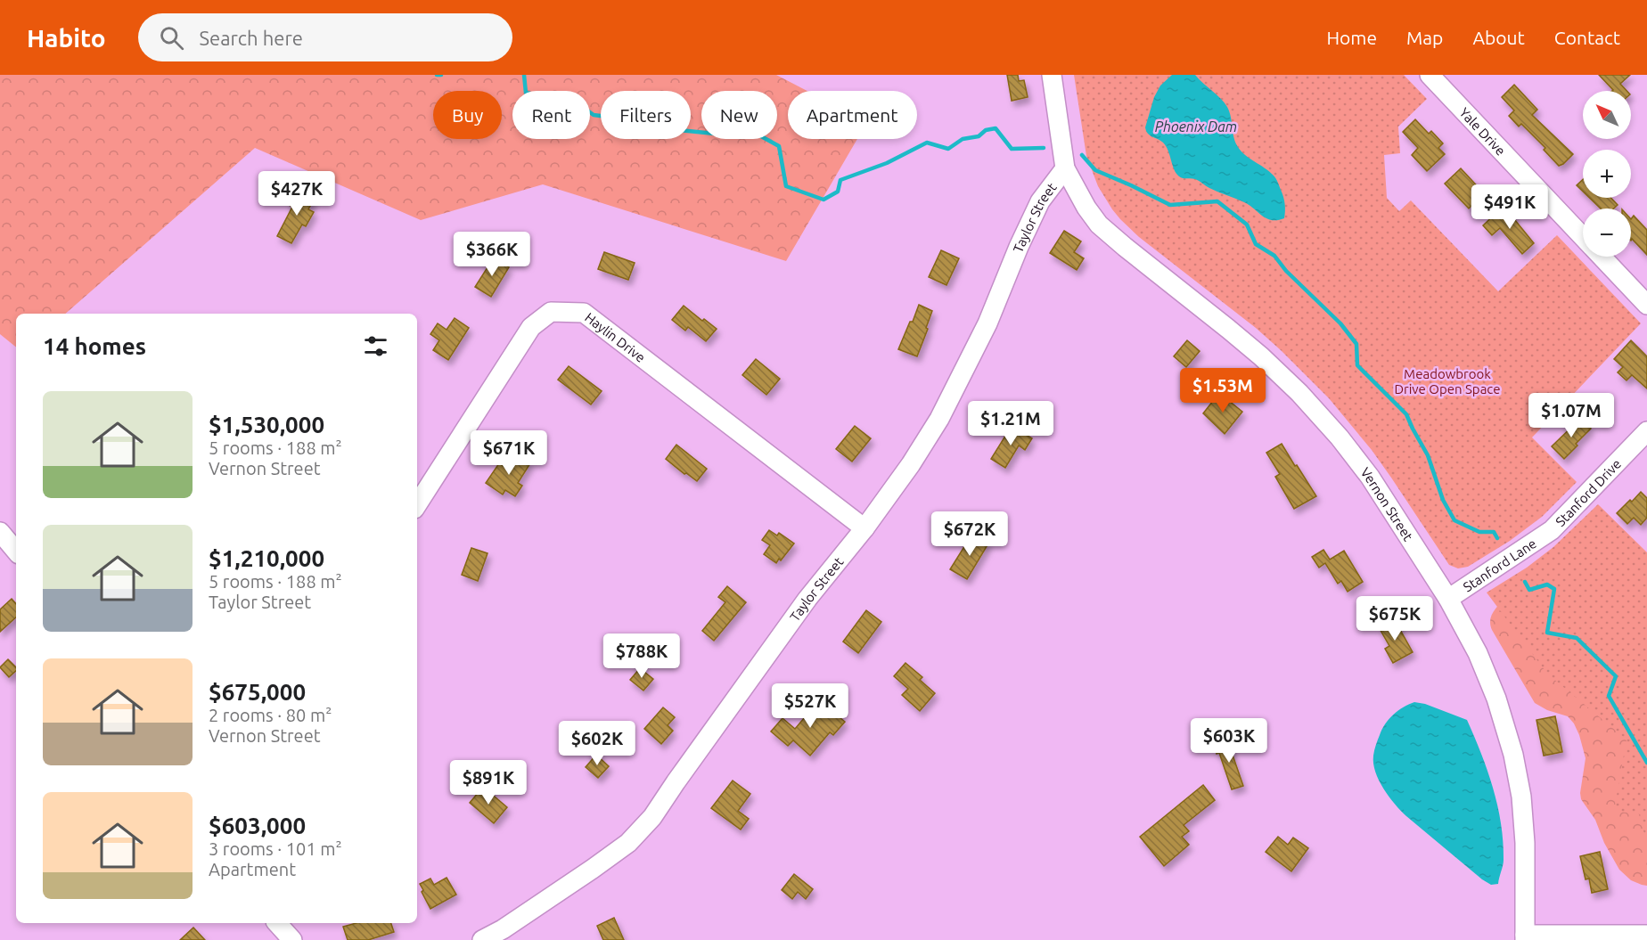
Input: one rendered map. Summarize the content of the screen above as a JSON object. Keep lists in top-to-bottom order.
{
  "streets": {
    "street": [
      "Yale Drive",
      "Taylor Street",
      "Haylin Drive",
      "Stanford Drive",
      "Vernon Street",
      "Stanford Lane"
    ]
  },
  "crossings": [
    ["Taylor Street", "Haylin Drive"],
    ["Taylor Street", "Vernon Street"],
    ["Stanford Drive", "Stanford Lane"],
    ["Vernon Street", "Stanford Lane"]
  ],
  "water": ["Phoenix Dam"],
  "parks": ["Meadowbrook Drive Open Space"],
  "north": "top left",
  "page": {
    "header": "Habito",
    "search": "Search here",
    "nav": [
      "Home",
      "Map",
      "About",
      "Contact"
    ],
    "map_buttons": ["+", "−"],
    "chip": [
      "Buy",
      "Rent",
      "Filters",
      "New",
      "Apartment"
    ],
    "price": [
      "$427K",
      "$491K",
      "$366K",
      "$1.53M",
      "$1.07M",
      "$1.21M",
      "$671K",
      "$672K",
      "$675K",
      "$788K",
      "$527K",
      "$603K",
      "$602K",
      "$891K"
    ],
    "heading": "14 homes",
    "list": [
      {
        "name": "$1,530,000",
        "note": "5 rooms · 188 m² · Vernon Street"
      },
      {
        "name": "$1,210,000",
        "note": "5 rooms · 188 m² · Taylor Street"
      },
      {
        "name": "$675,000",
        "note": "2 rooms · 80 m² · Vernon Street"
      },
      {
        "name": "$603,000",
        "note": "3 rooms · 101 m² · Apartment"
      }
    ]
  }
}
